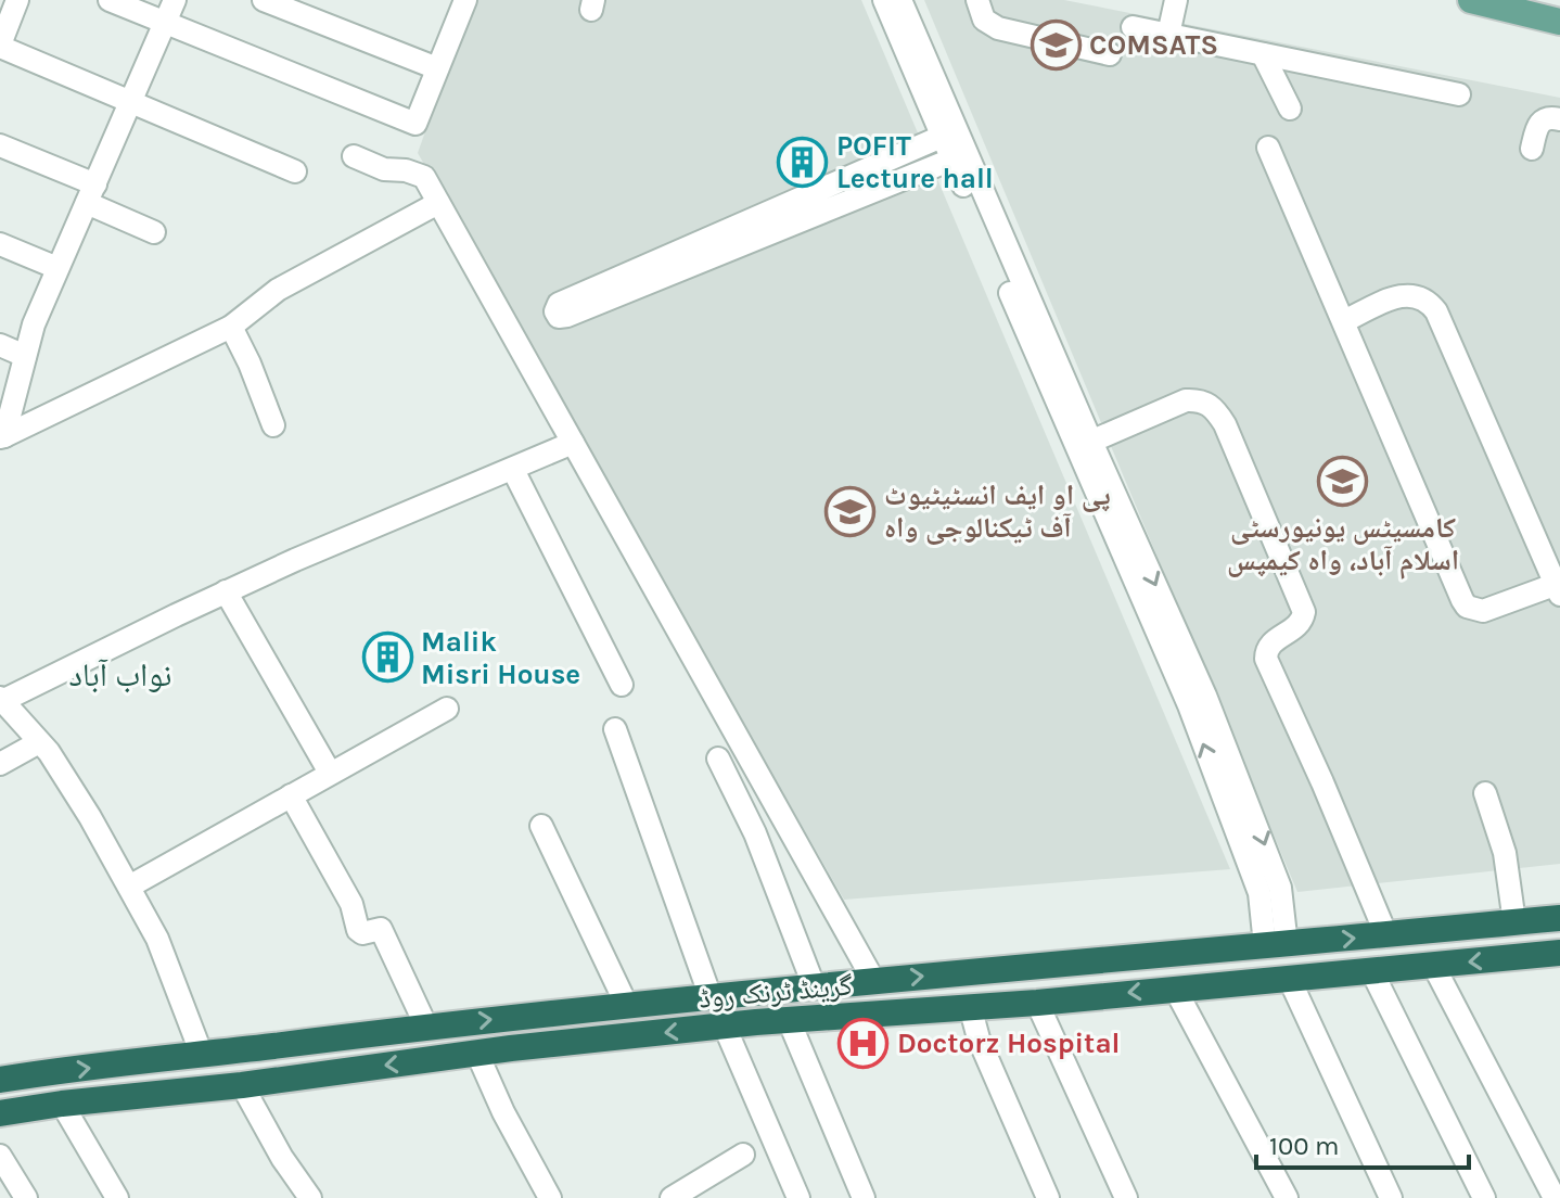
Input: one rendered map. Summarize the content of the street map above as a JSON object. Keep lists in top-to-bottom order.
{
  "streets": {
    "highway": ["گرینڈ ٹرنک روڈ"]
  },
  "districts": ["نواب آباد"],
  "places": {
    "school or university": ["COMSATS", "کامسیٹس یونیورسٹی اسلام آباد، واہ کیمپس", "پی او ایف انسٹیٹیوٹ آف ٹیکنالوجی واہ"],
    "building": ["POFIT Lecture hall", "Malik Misri House"],
    "hospital": ["Doctorz Hospital"]
  },
  "scale_bar": "100 m"
}
